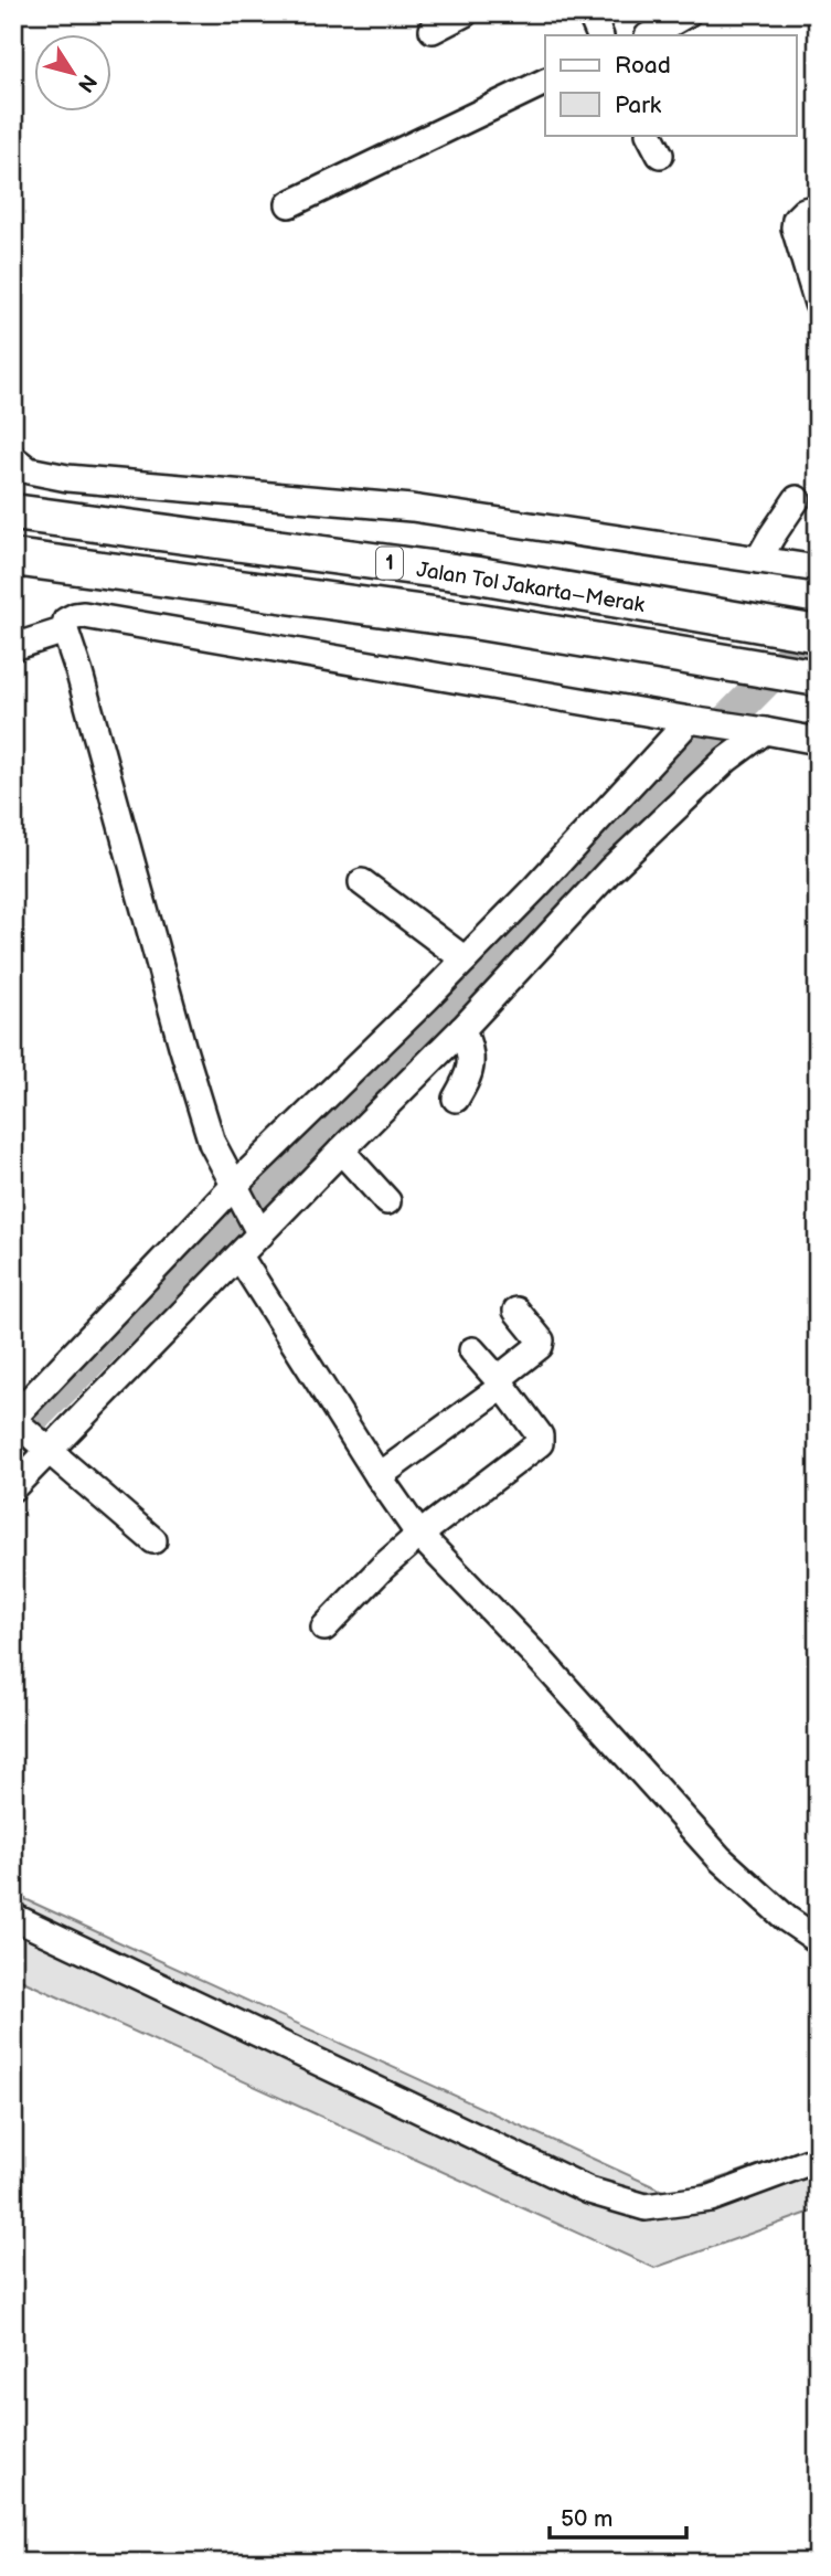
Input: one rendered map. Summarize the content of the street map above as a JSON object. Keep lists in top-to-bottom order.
{
  "streets": {
    "highway": ["1", "Jalan Tol Jakarta–Merak"]
  },
  "legend": ["Road", "Park"],
  "scale_bar": "50 m",
  "north": "bottom right"
}
